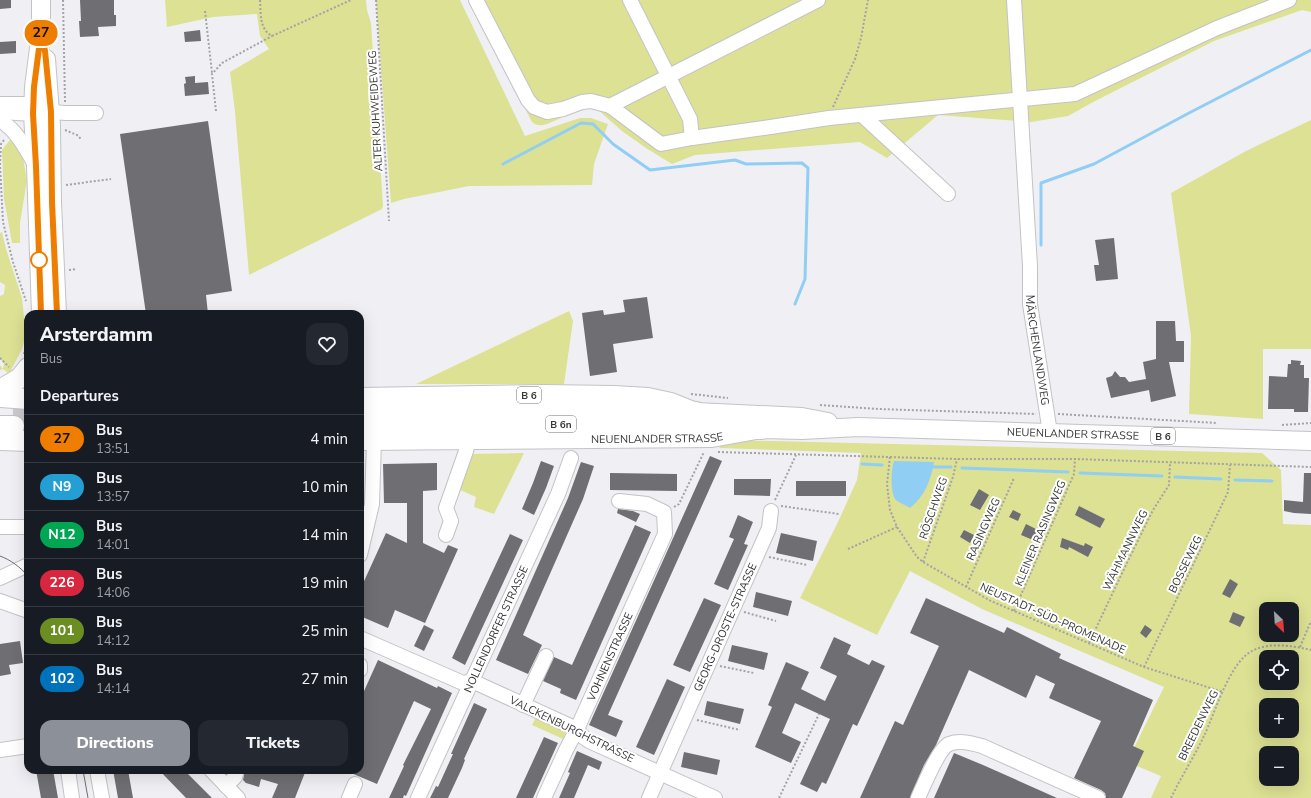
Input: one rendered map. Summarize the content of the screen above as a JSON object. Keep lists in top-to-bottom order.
{
  "streets": {
    "highway": ["B 6n", "NEUENLANDER STRASSE"],
    "main road": ["B 6"],
    "street": [
      "MÄRCHENLANDWEG",
      "GEORG-DROSTE-STRASSE",
      "NOLLENDORFER STRASSE",
      "VOHNENSTRASSE",
      "VALCKENBURGHSTRASSE"
    ],
    "path": [
      "ALTER KUHWEIDEWEG",
      "RÖSCHWEG",
      "RASINGWEG",
      "KLEINER RASINGWEG",
      "WÄHMANNWEG",
      "BOSSEWEG",
      "NEUSTADT-SÜD-PROMENADE",
      "BREEDENWEG"
    ]
  },
  "crossings": [
    ["MÄRCHENLANDWEG", "NEUENLANDER STRASSE"],
    ["RÖSCHWEG", "KLEINER RASINGWEG"],
    ["RÖSCHWEG", "NEUSTADT-SÜD-PROMENADE"],
    ["RASINGWEG", "NEUSTADT-SÜD-PROMENADE"],
    ["KLEINER RASINGWEG", "NEUSTADT-SÜD-PROMENADE"],
    ["WÄHMANNWEG", "NEUSTADT-SÜD-PROMENADE"],
    ["BOSSEWEG", "NEUSTADT-SÜD-PROMENADE"],
    ["NEUSTADT-SÜD-PROMENADE", "BREEDENWEG"],
    ["GEORG-DROSTE-STRASSE", "VALCKENBURGHSTRASSE"],
    ["NOLLENDORFER STRASSE", "VALCKENBURGHSTRASSE"],
    ["VOHNENSTRASSE", "VALCKENBURGHSTRASSE"]
  ],
  "lines": ["bus line 27"],
  "north": "bottom right",
  "page": {
    "on_map": "27",
    "heading": [
      ["Arsterdamm", "Bus"],
      "Departures"
    ],
    "list": [
      {
        "mark": "27",
        "name": "Bus",
        "note": "13:51",
        "value": "4 min"
      },
      {
        "mark": "N9",
        "name": "Bus",
        "note": "13:57",
        "value": "10 min"
      },
      {
        "mark": "N12",
        "name": "Bus",
        "note": "14:01",
        "value": "14 min"
      },
      {
        "mark": "226",
        "name": "Bus",
        "note": "14:06",
        "value": "19 min"
      },
      {
        "mark": "101",
        "name": "Bus",
        "note": "14:12",
        "value": "25 min"
      },
      {
        "mark": "102",
        "name": "Bus",
        "note": "14:14",
        "value": "27 min"
      }
    ],
    "map_buttons": ["+", "−"],
    "buttons": ["Directions", "Tickets"]
  }
}
